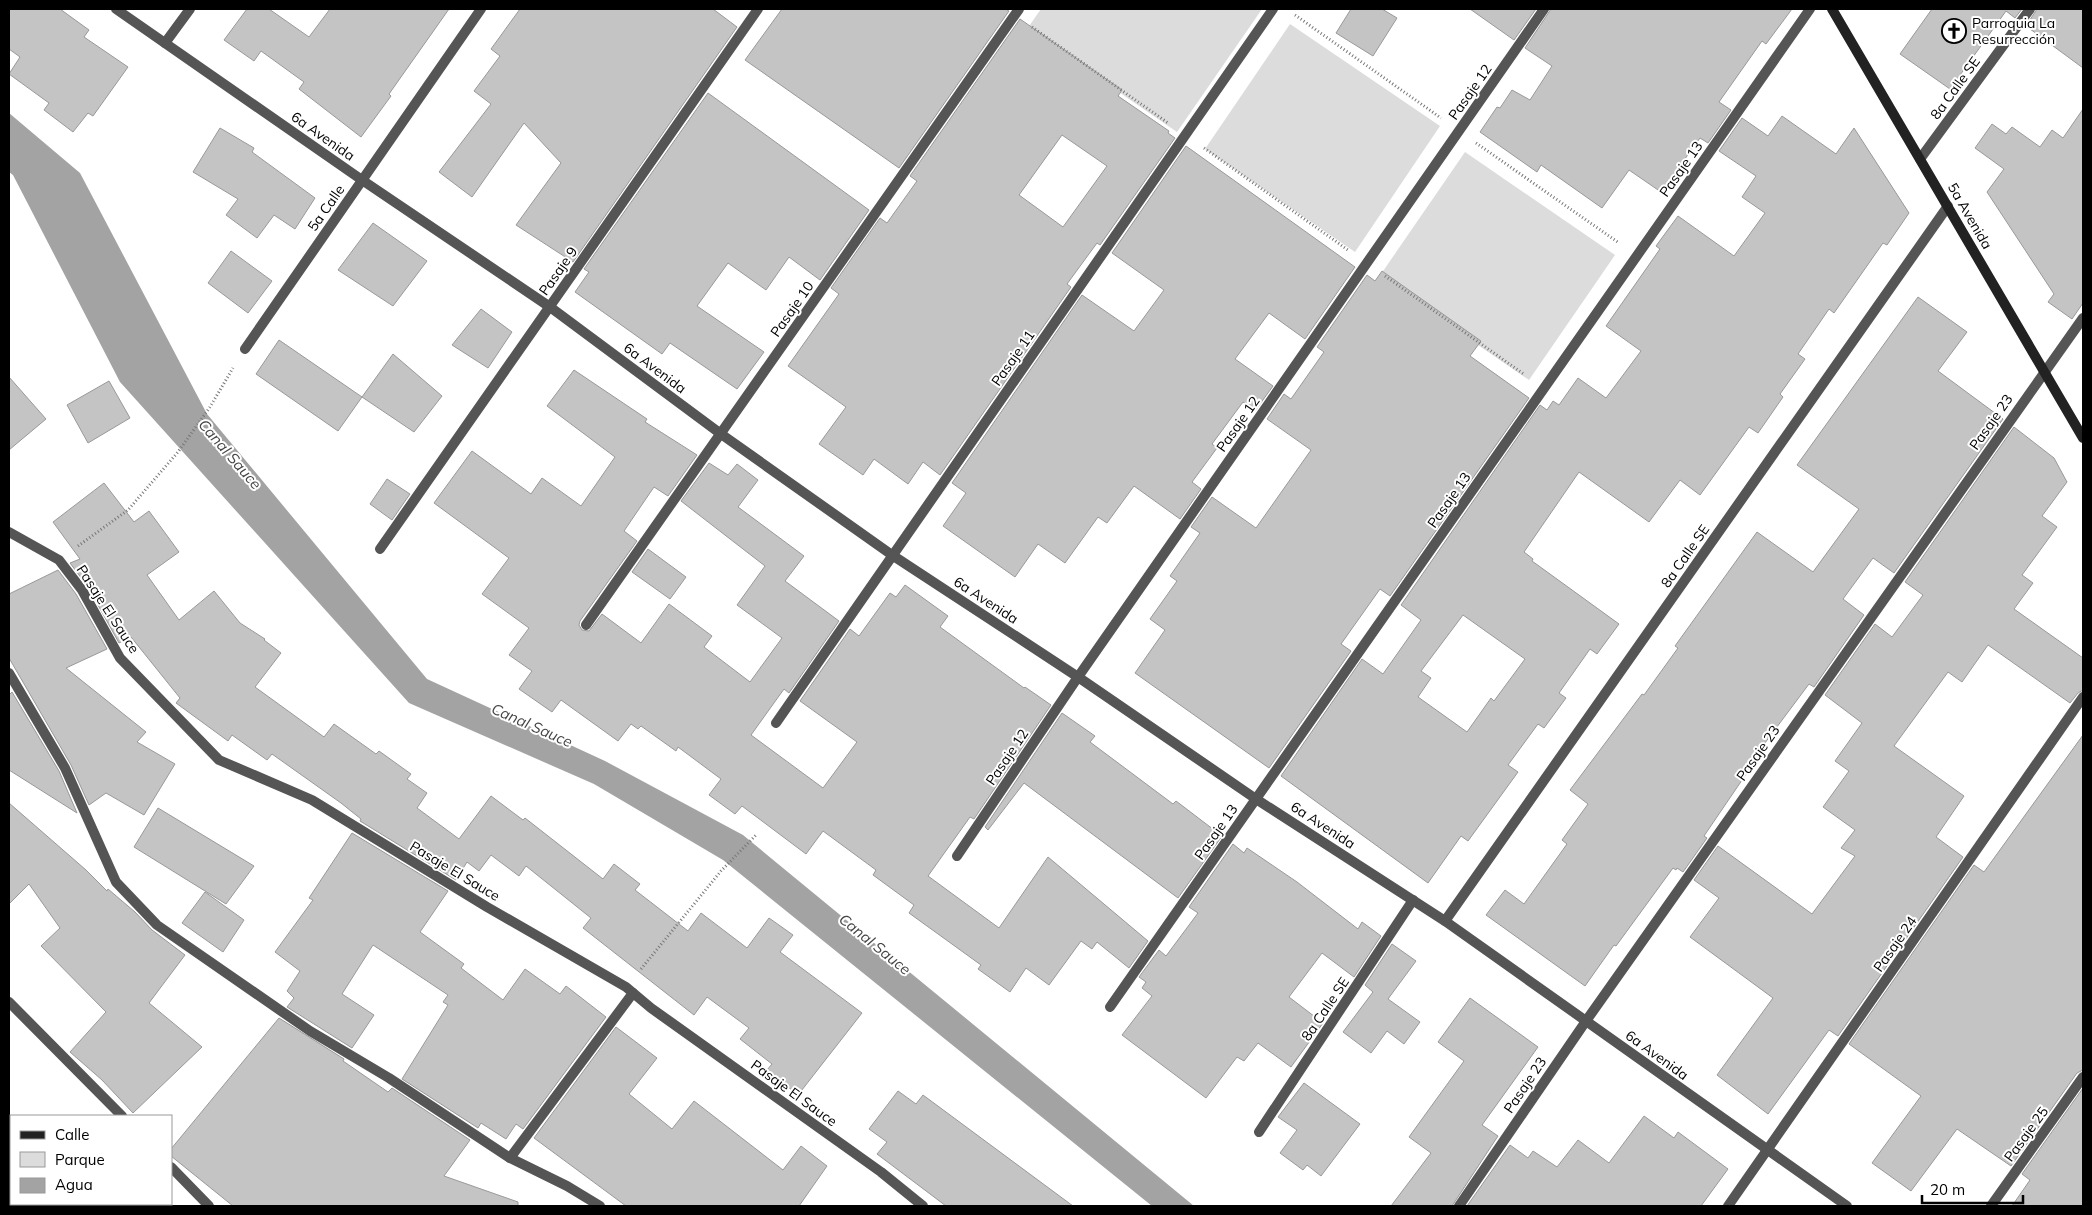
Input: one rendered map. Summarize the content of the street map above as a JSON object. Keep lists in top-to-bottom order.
{
  "streets": {
    "street": [
      "8a Calle SE",
      "Pasaje 12",
      "6a Avenida",
      "Pasaje 13",
      "5a Calle",
      "5a Avenida",
      "Pasaje 9",
      "Pasaje 10",
      "Pasaje 11",
      "Pasaje 23",
      "Pasaje El Sauce",
      "Pasaje 24",
      "Pasaje 25"
    ]
  },
  "crossings": [
    ["8a Calle SE", "6a Avenida"],
    ["8a Calle SE", "5a Avenida"],
    ["Pasaje 12", "6a Avenida"],
    ["6a Avenida", "Pasaje 13"],
    ["6a Avenida", "5a Calle"],
    ["6a Avenida", "Pasaje 9"],
    ["6a Avenida", "Pasaje 10"],
    ["6a Avenida", "Pasaje 11"],
    ["6a Avenida", "Pasaje 23"],
    ["6a Avenida", "Pasaje 24"],
    ["5a Avenida", "Pasaje 23"]
  ],
  "water": ["Canal Sauce"],
  "places": {
    "church": ["Parroquia La Resurrección"]
  },
  "legend": ["Calle", "Parque", "Agua"],
  "scale_bar": "20 m"
}
